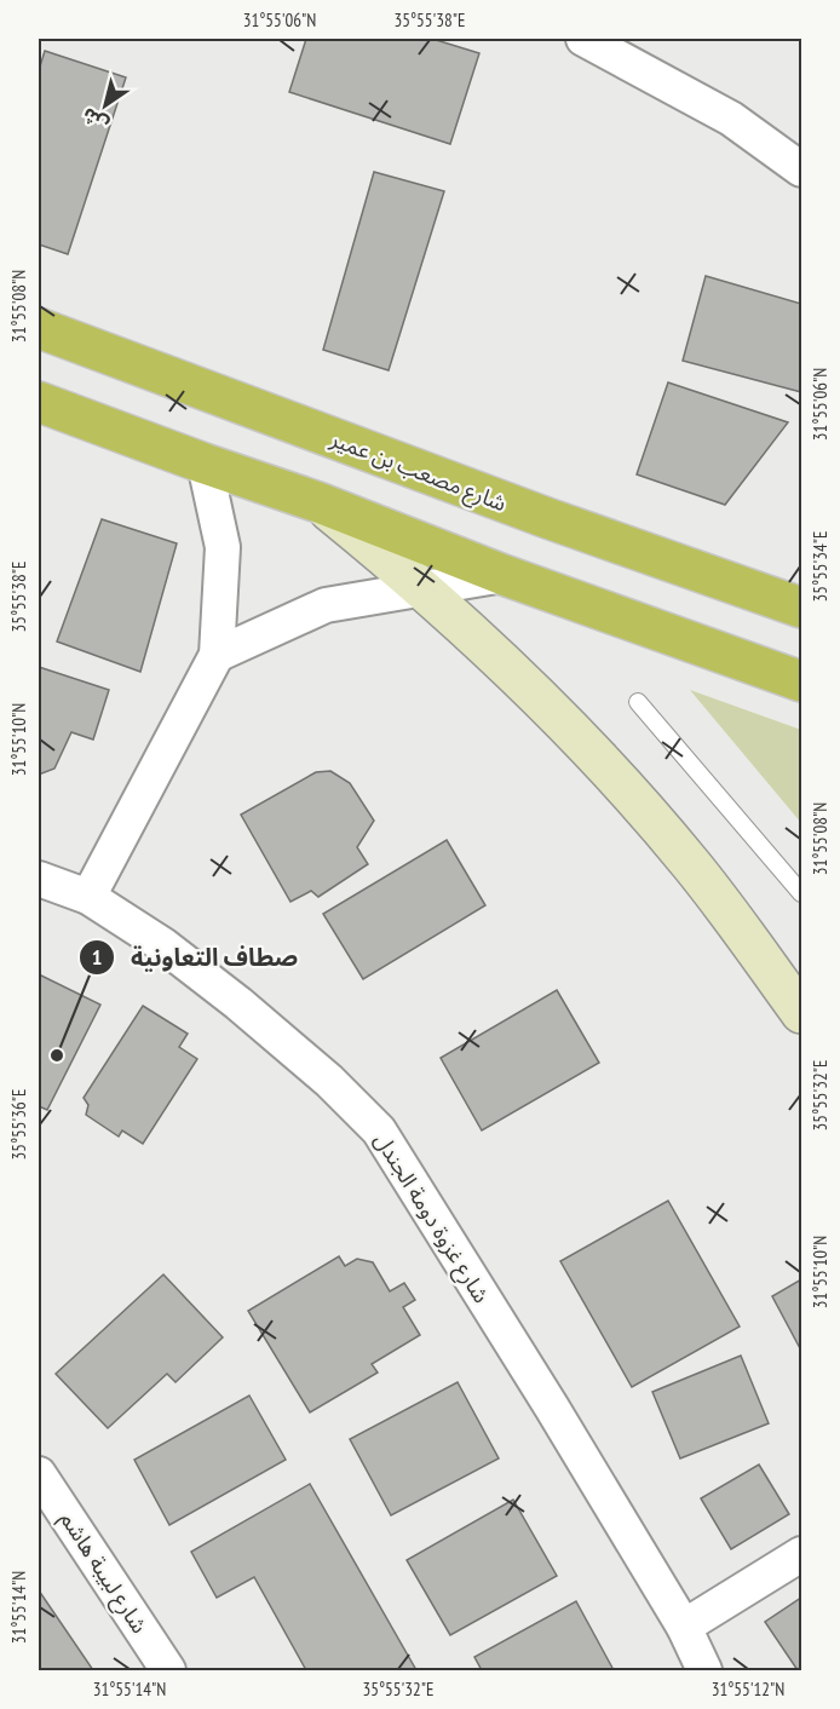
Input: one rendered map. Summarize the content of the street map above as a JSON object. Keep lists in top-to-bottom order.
{
  "streets": {
    "highway": ["شارع مصعب بن عمير"],
    "street": ["شارع غزوة دومة الجندل", "شارع لبيبة هاشم"]
  },
  "places": ["صطاف التعاونية"],
  "north": "bottom left",
  "coordinates": [
    "31°55'06\"N",
    "35°55'38\"E",
    "31°55'08\"N",
    "35°55'34\"E",
    "31°55'10\"N",
    "35°55'32\"E",
    "35°55'36\"E",
    "31°55'14\"N",
    "31°55'12\"N"
  ]
}
